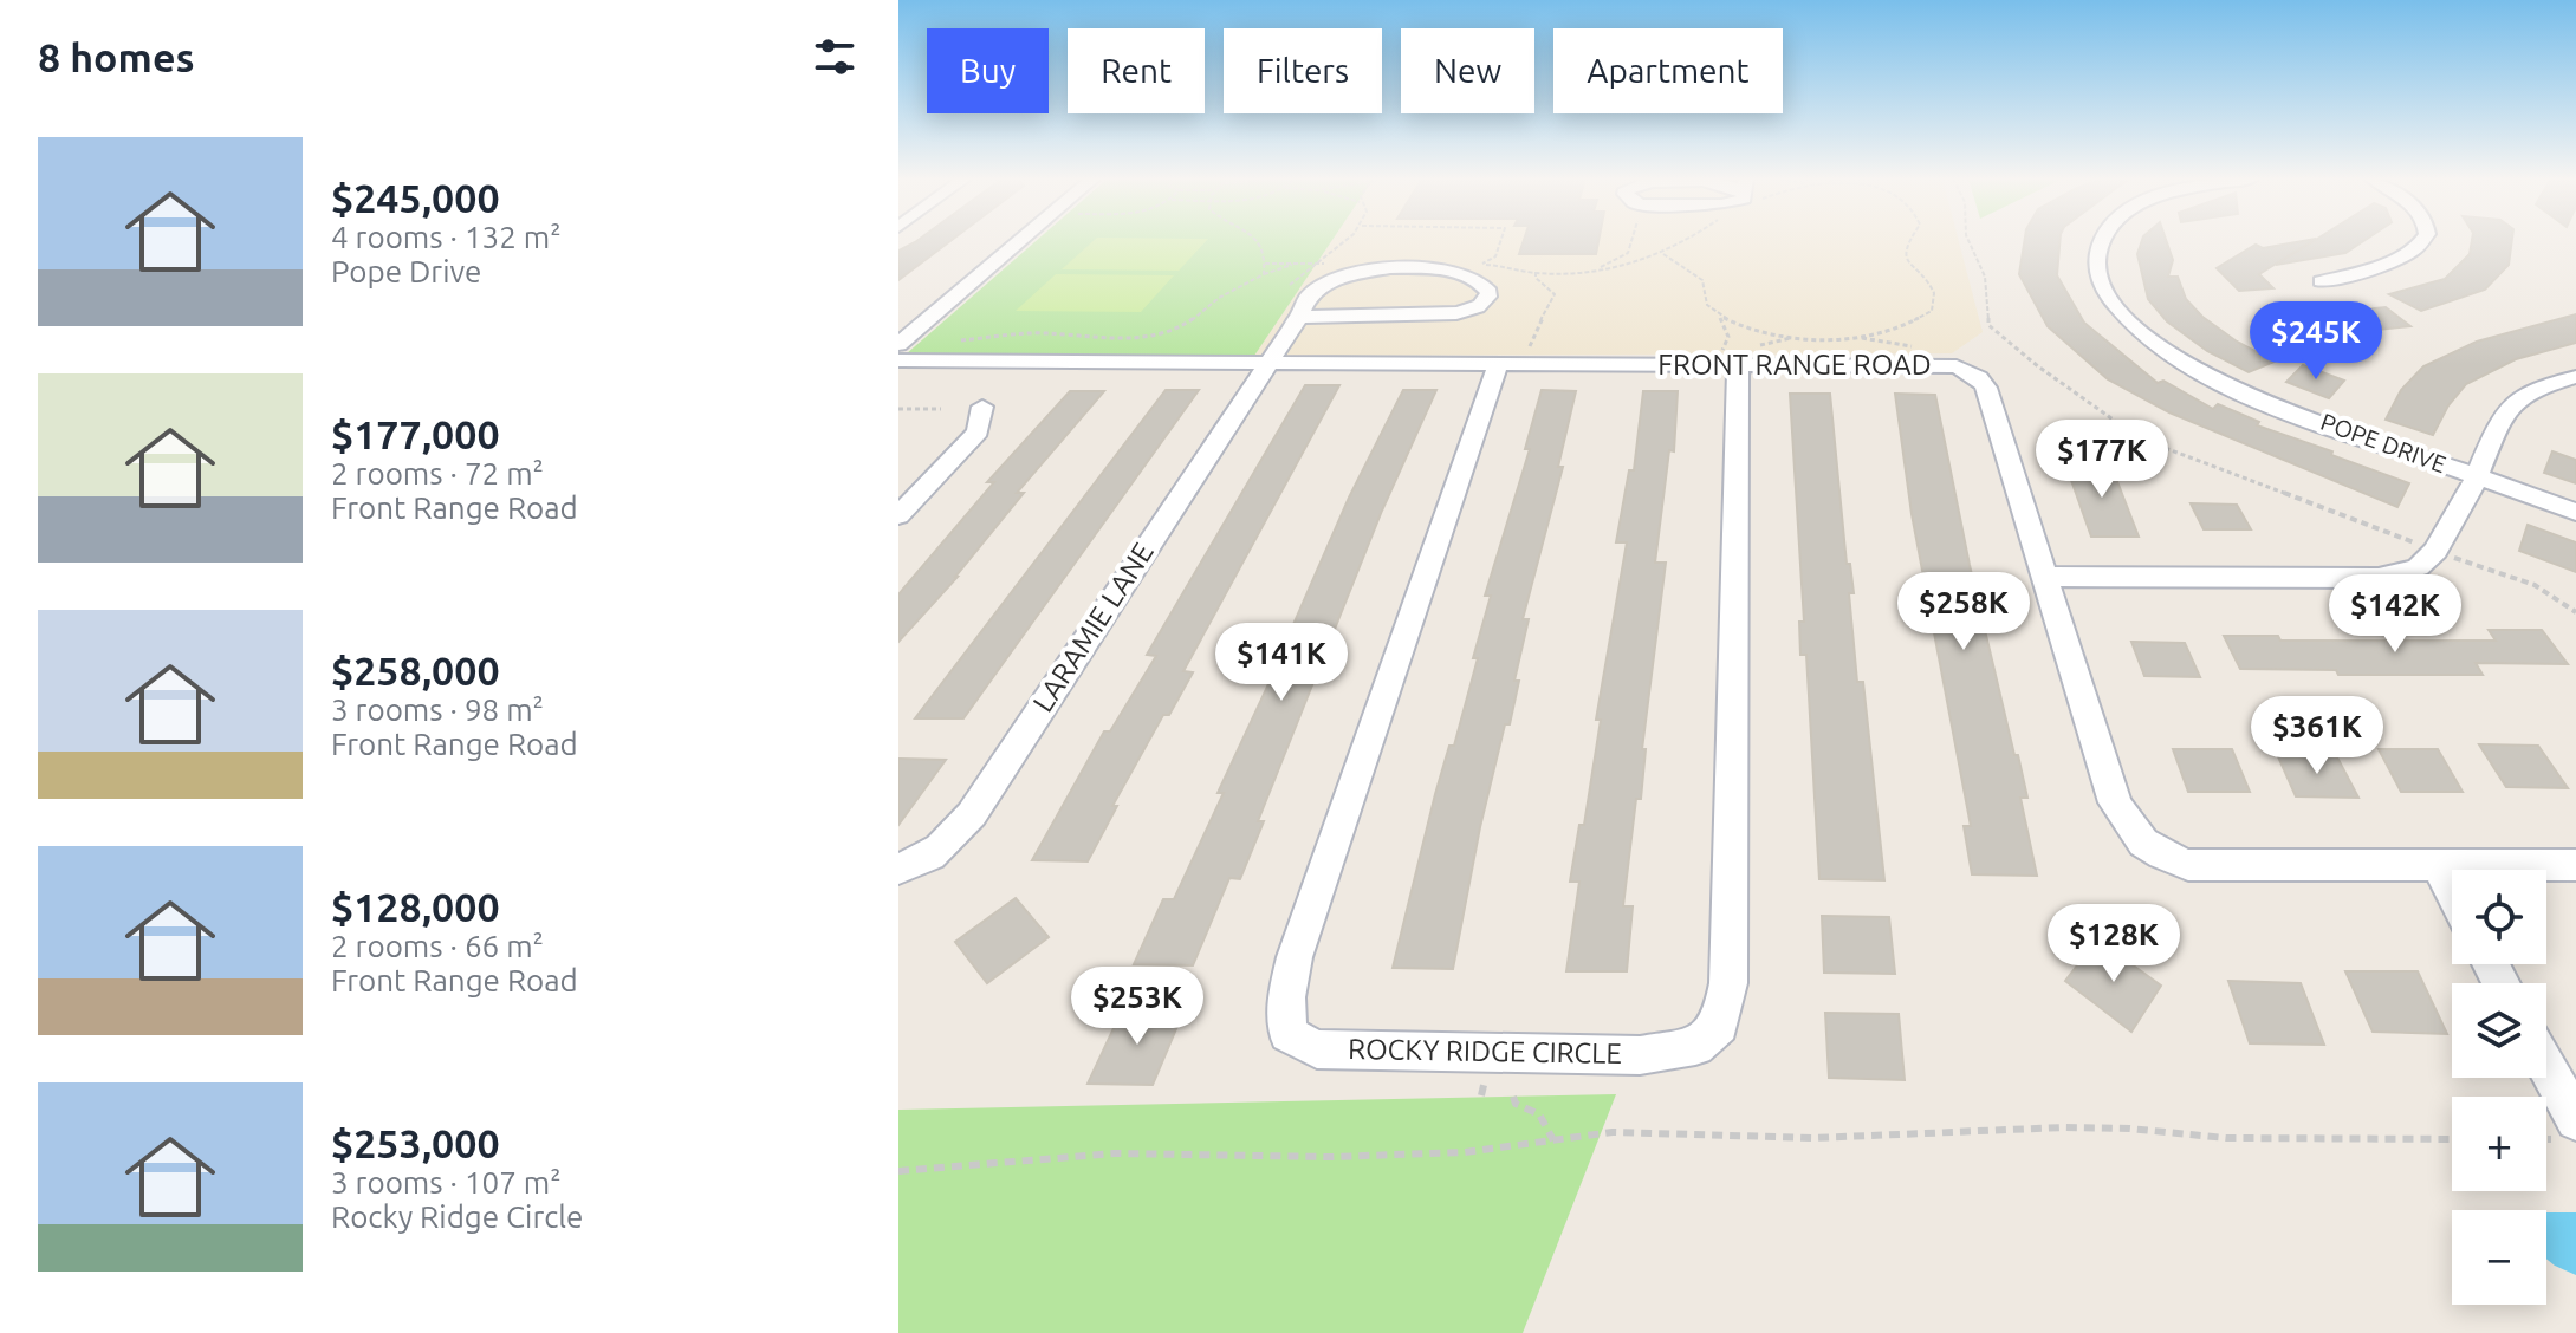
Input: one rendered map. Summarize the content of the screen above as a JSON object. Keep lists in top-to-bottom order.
{
  "streets": {
    "street": [
      "FRONT RANGE ROAD",
      "POPE DRIVE",
      "LARAMIE LANE",
      "ROCKY RIDGE CIRCLE"
    ]
  },
  "crossings": [
    ["FRONT RANGE ROAD", "LARAMIE LANE"],
    ["FRONT RANGE ROAD", "ROCKY RIDGE CIRCLE"]
  ],
  "page": {
    "heading": "8 homes",
    "chip": [
      "Buy",
      "Rent",
      "Filters",
      "New",
      "Apartment"
    ],
    "list": [
      {
        "name": "$245,000",
        "note": "4 rooms · 132 m² · Pope Drive"
      },
      {
        "name": "$177,000",
        "note": "2 rooms · 72 m² · Front Range Road"
      },
      {
        "name": "$258,000",
        "note": "3 rooms · 98 m² · Front Range Road"
      },
      {
        "name": "$128,000",
        "note": "2 rooms · 66 m² · Front Range Road"
      },
      {
        "name": "$253,000",
        "note": "3 rooms · 107 m² · Rocky Ridge Circle"
      }
    ],
    "price": [
      "$245K",
      "$177K",
      "$258K",
      "$142K",
      "$141K",
      "$361K",
      "$128K",
      "$253K"
    ],
    "map_buttons": ["+", "−"]
  }
}
